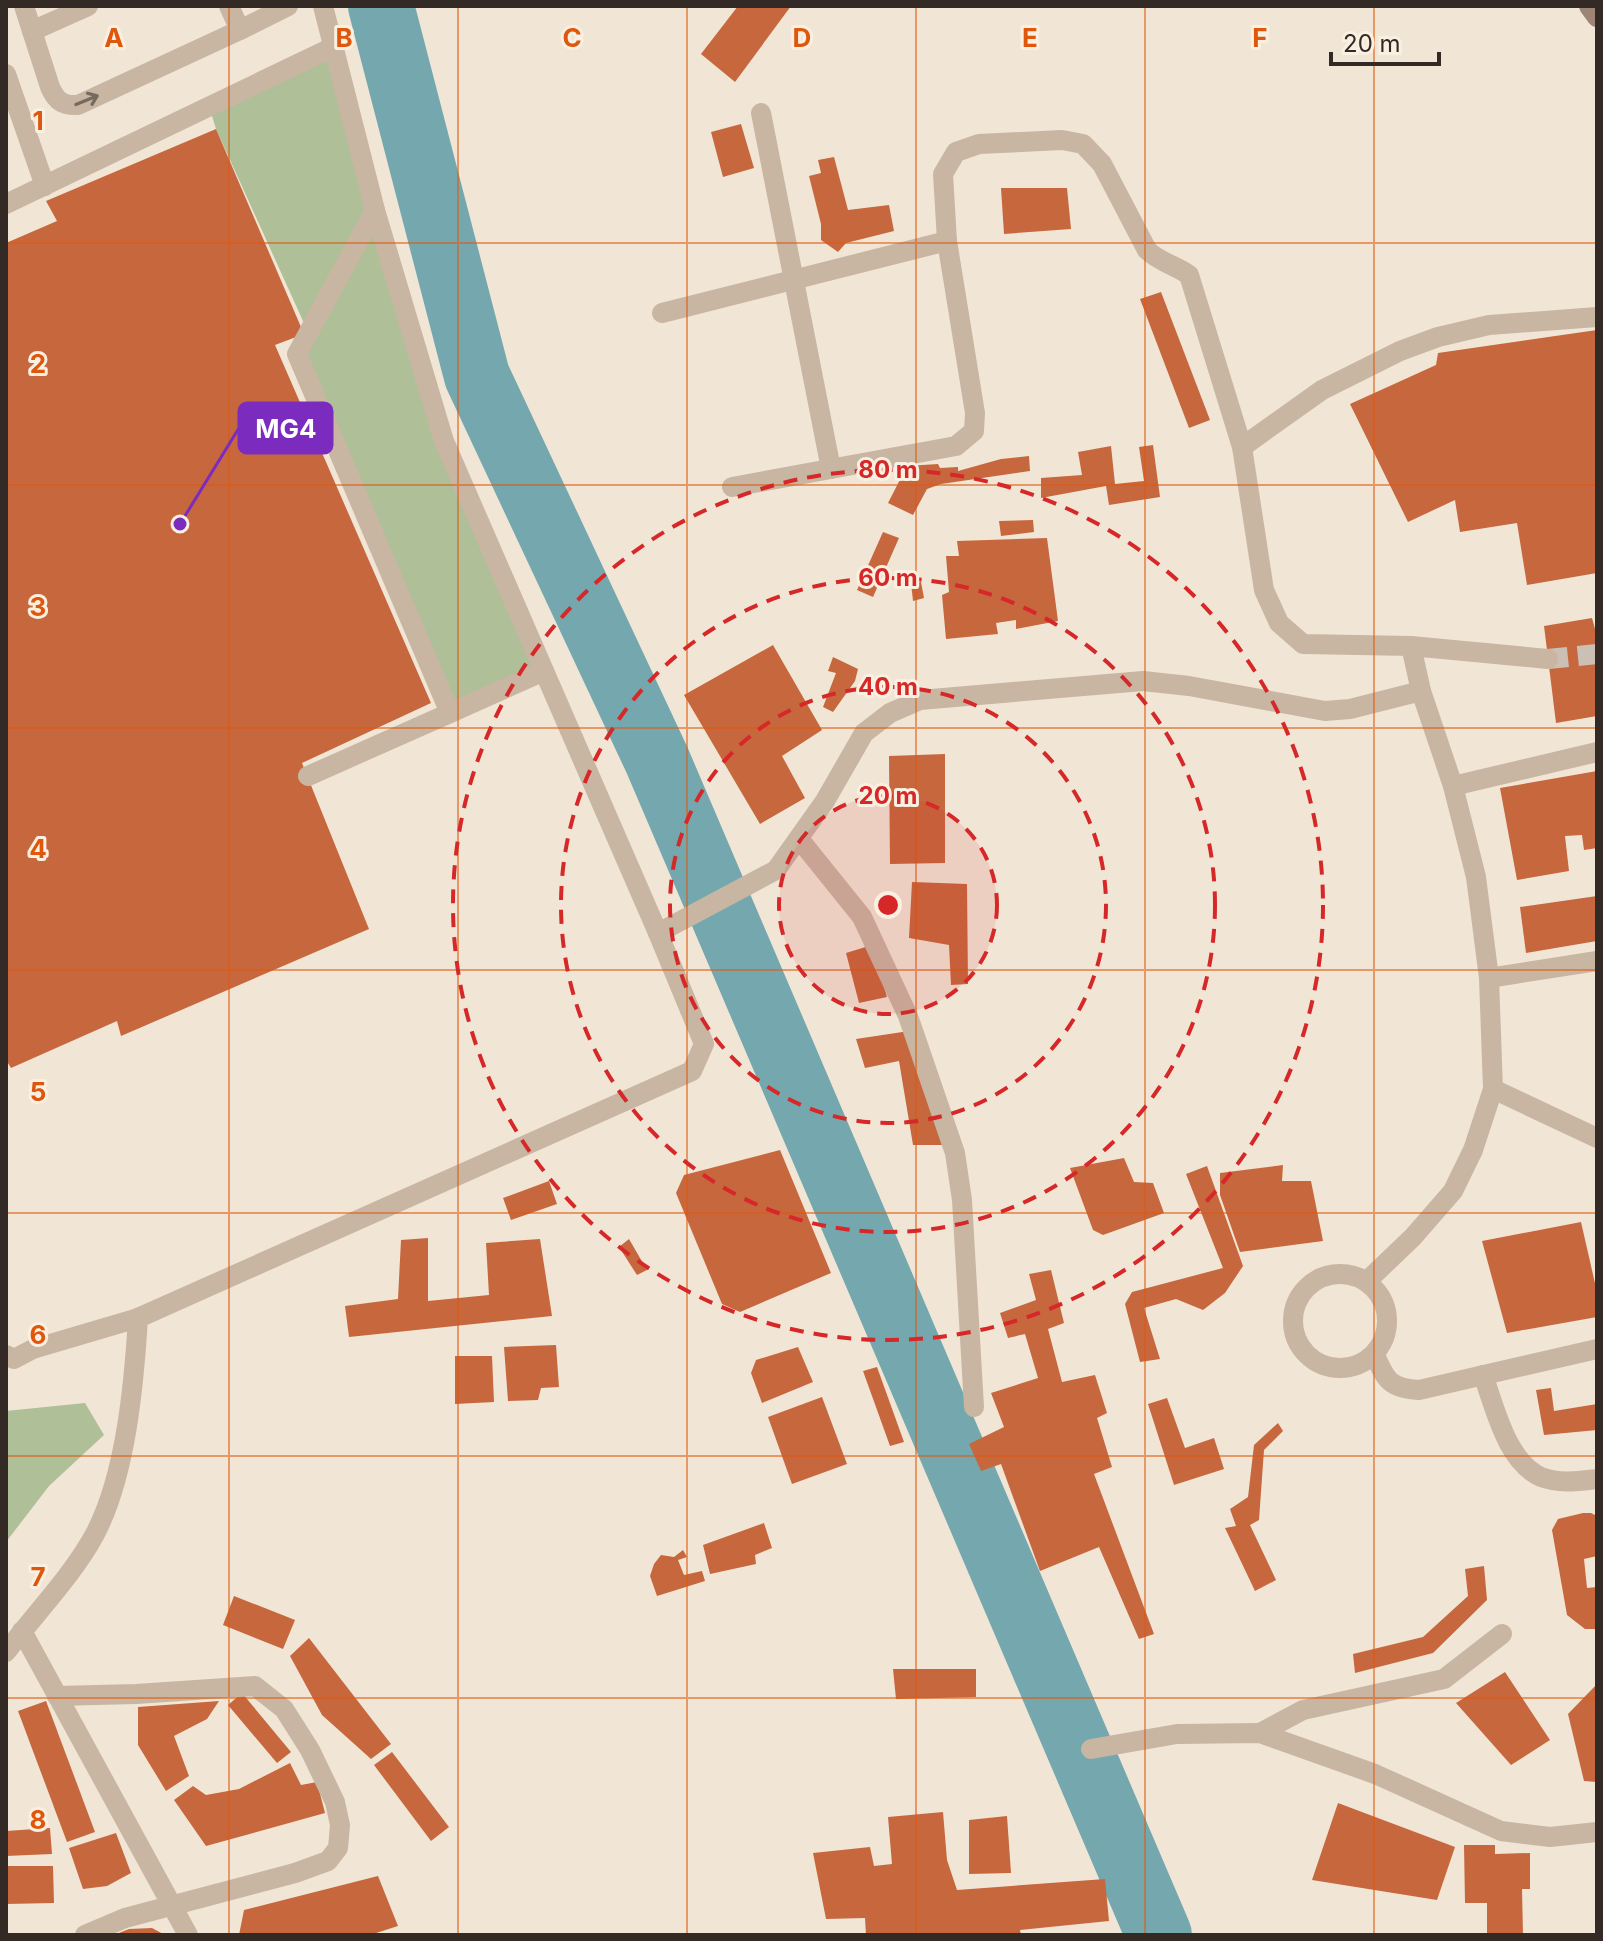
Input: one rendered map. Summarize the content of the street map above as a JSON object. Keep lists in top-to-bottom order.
{
  "places": ["MG4"],
  "scale_bar": "20 m",
  "grid": {
    "columns": [
      "A",
      "B",
      "C",
      "D",
      "E",
      "F"
    ],
    "rows": [
      "1",
      "2",
      "3",
      "4",
      "5",
      "6",
      "7",
      "8"
    ]
  },
  "rings": [
    "80 m",
    "60 m",
    "40 m",
    "20 m"
  ]
}
